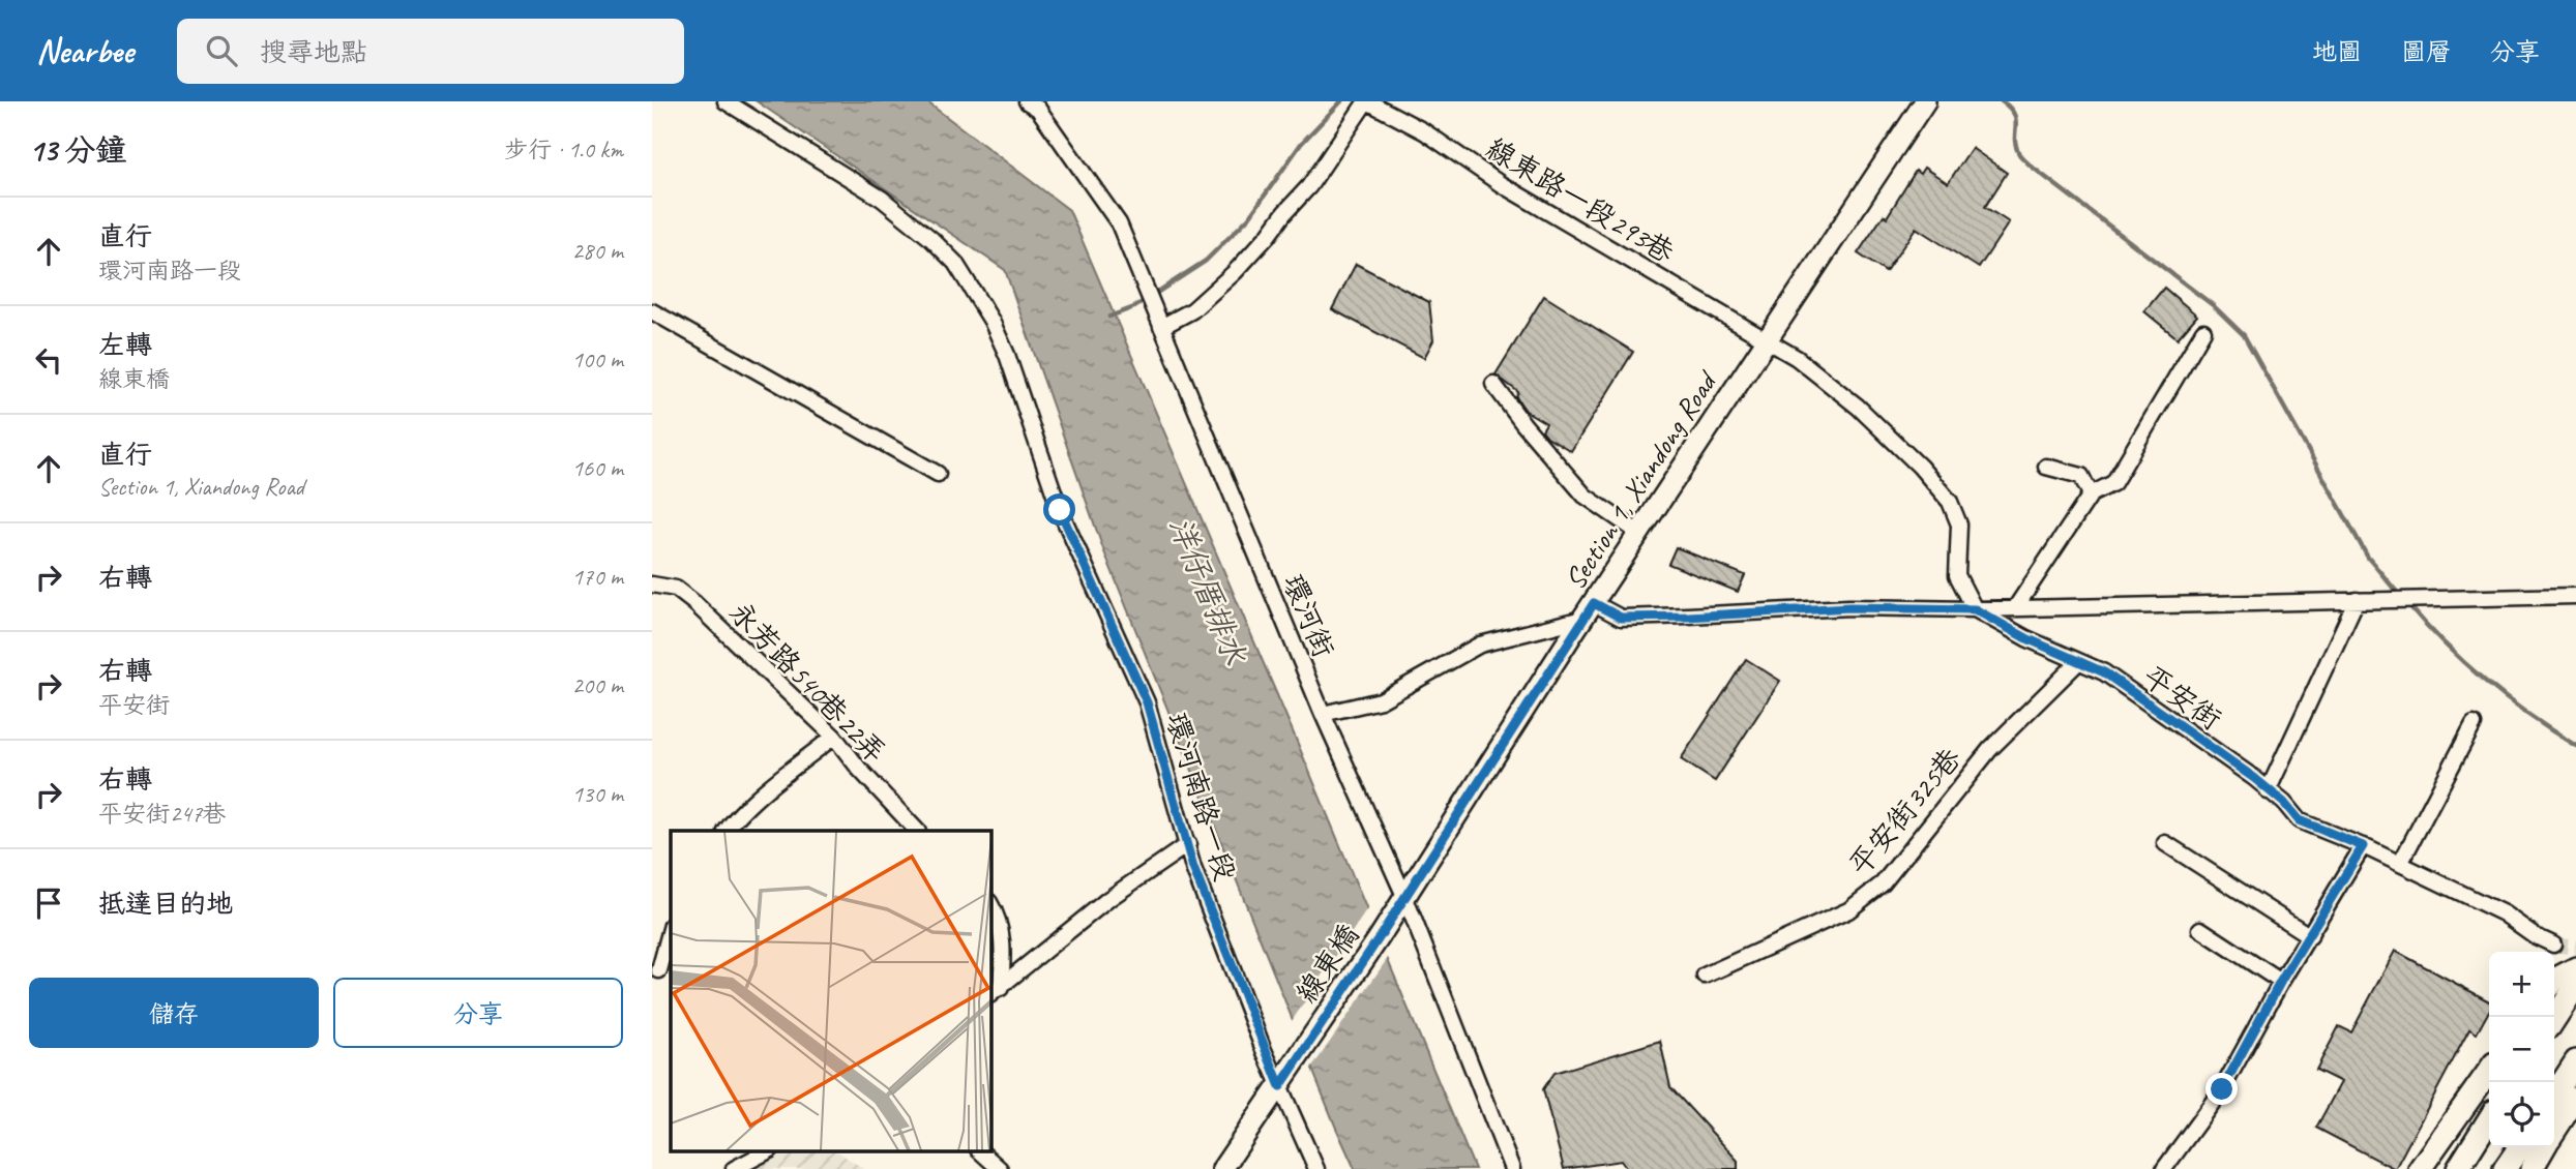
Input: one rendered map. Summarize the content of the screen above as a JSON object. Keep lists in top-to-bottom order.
{
  "streets": {
    "main road": ["Section 1, Xiandong Road", "線東橋"],
    "street": [
      "線東路一段293巷",
      "環河街",
      "永芳路540巷22弄",
      "平安街",
      "環河南路一段",
      "平安街325巷"
    ]
  },
  "crossings": [
    ["線東路一段293巷", "Section 1, Xiandong Road"],
    ["Section 1, Xiandong Road", "環河街"],
    ["Section 1, Xiandong Road", "線東橋"],
    ["環河街", "線東橋"],
    ["平安街", "平安街325巷"],
    ["環河南路一段", "線東橋"]
  ],
  "water": ["洋仔厝排水"],
  "page": {
    "header": "Nearbee",
    "search": "搜尋地點",
    "nav": ["地圖", "圖層", "分享"],
    "heading": ["13 分鐘", "步行 · 1.0 km"],
    "list": [
      ["直行", "環河南路一段", "280 m"],
      ["左轉", "線東橋", "100 m"],
      ["直行", "Section 1, Xiandong Road", "160 m"],
      ["右轉", "170 m"],
      ["右轉", "平安街", "200 m"],
      ["右轉", "平安街247巷", "130 m"],
      "抵達目的地"
    ],
    "map_buttons": ["+", "−"],
    "buttons": ["儲存", "分享"]
  }
}
